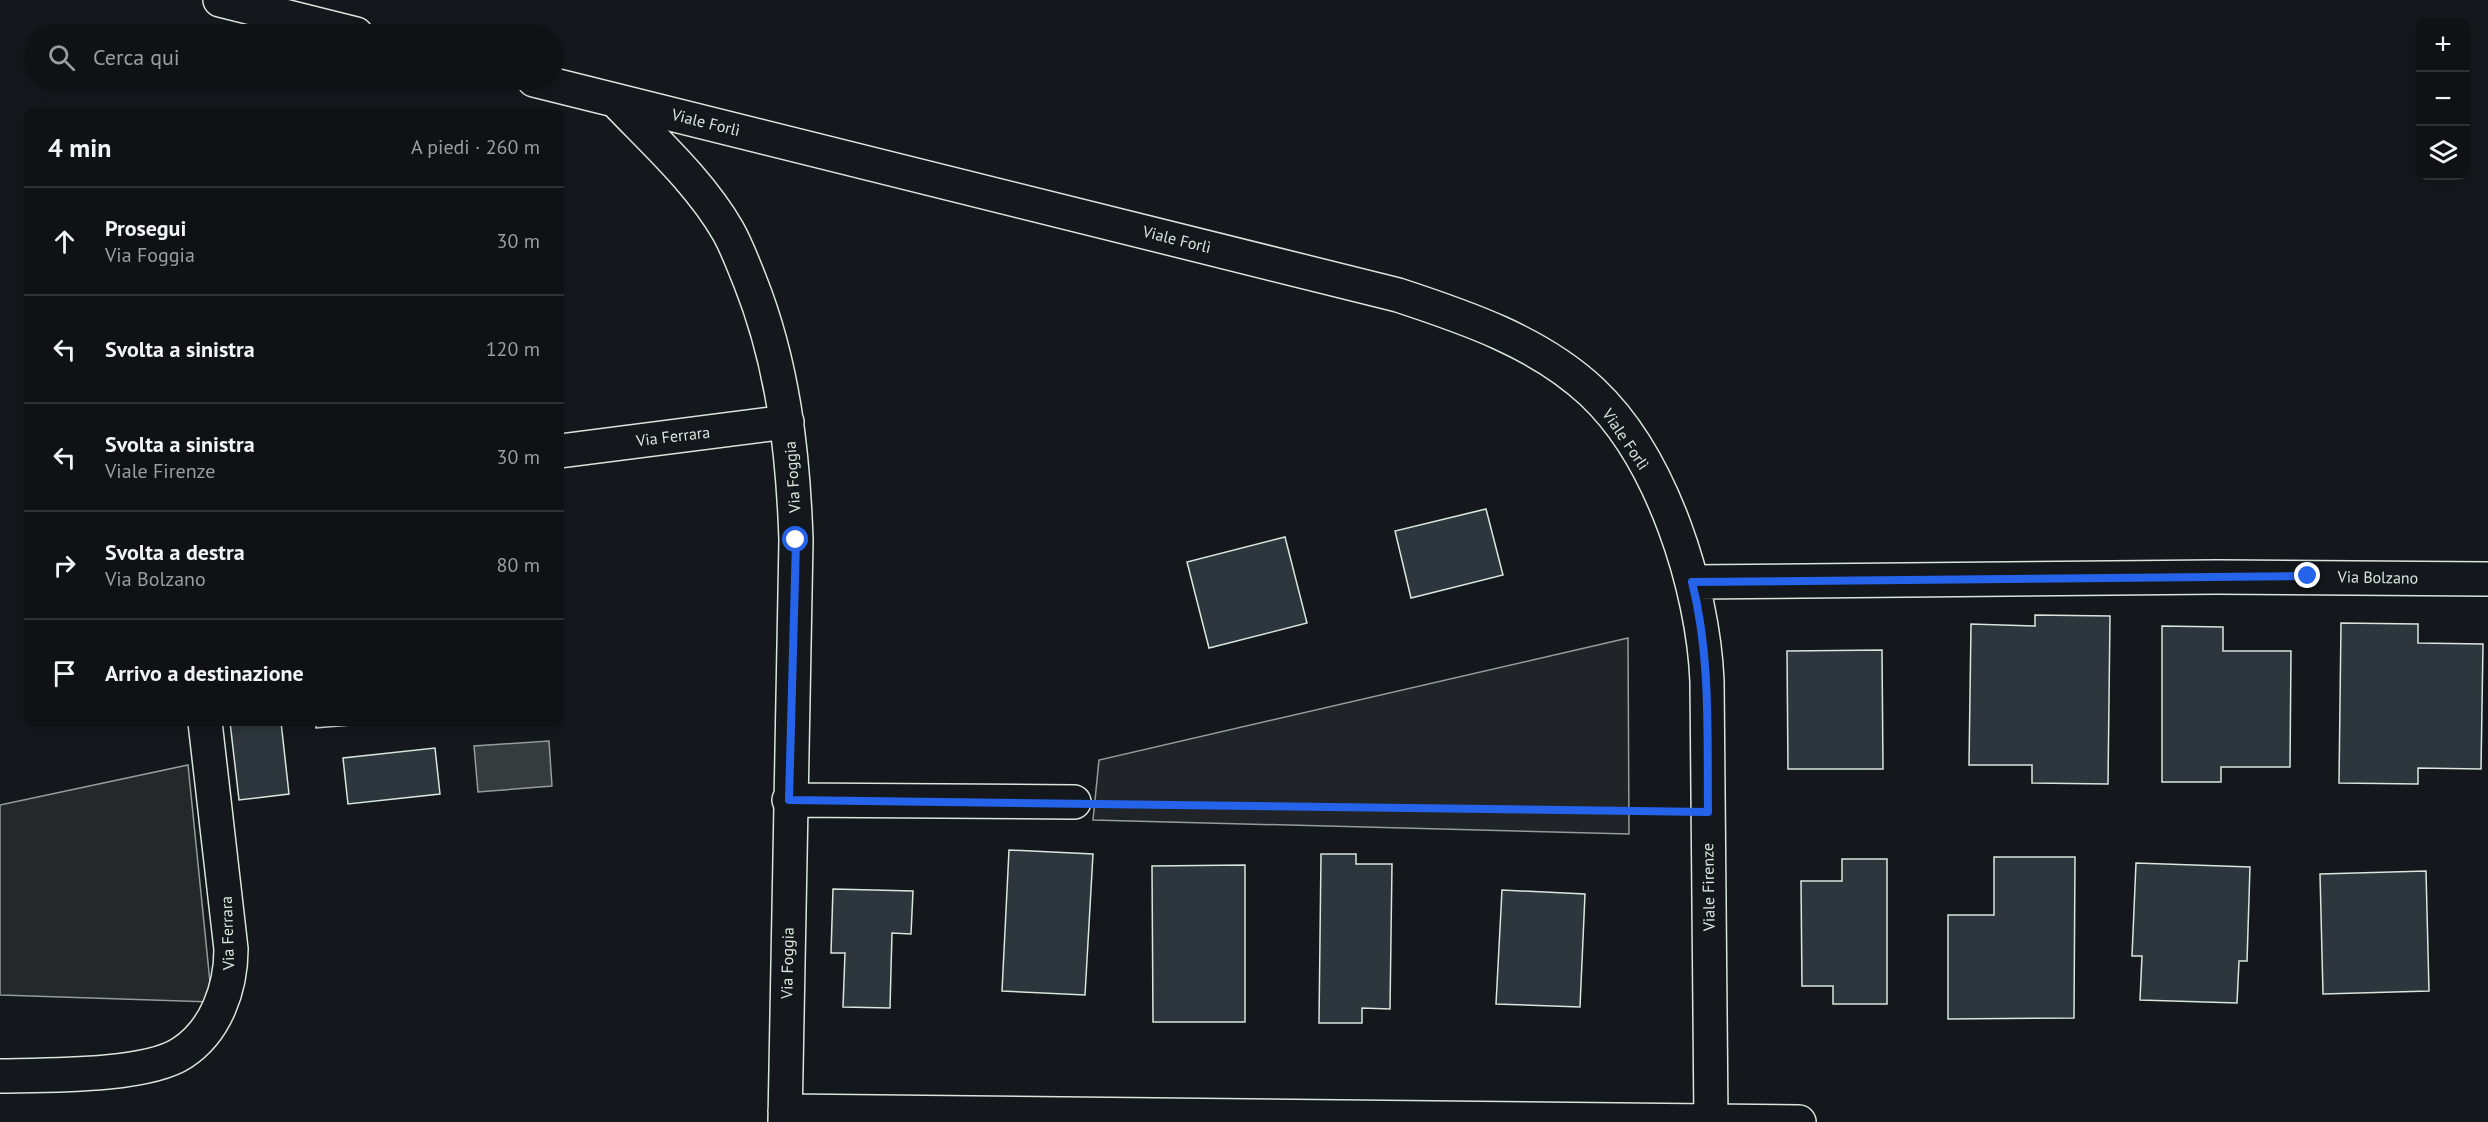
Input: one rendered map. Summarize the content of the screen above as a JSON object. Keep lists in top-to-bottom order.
{
  "streets": {
    "street": [
      "Viale Forlì",
      "Via Ferrara",
      "Via Foggia",
      "Via Bolzano",
      "Viale Firenze"
    ]
  },
  "crossings": [
    ["Viale Forlì", "Via Foggia"],
    ["Viale Forlì", "Via Bolzano"],
    ["Viale Forlì", "Viale Firenze"],
    ["Via Ferrara", "Via Foggia"],
    ["Via Bolzano", "Viale Firenze"]
  ],
  "page": {
    "map_buttons": ["+", "−"],
    "search": "Cerca qui",
    "heading": ["4 min", "A piedi · 260 m"],
    "list": [
      ["Prosegui", "Via Foggia", "30 m"],
      ["Svolta a sinistra", "120 m"],
      ["Svolta a sinistra", "Viale Firenze", "30 m"],
      ["Svolta a destra", "Via Bolzano", "80 m"],
      "Arrivo a destinazione"
    ]
  }
}
